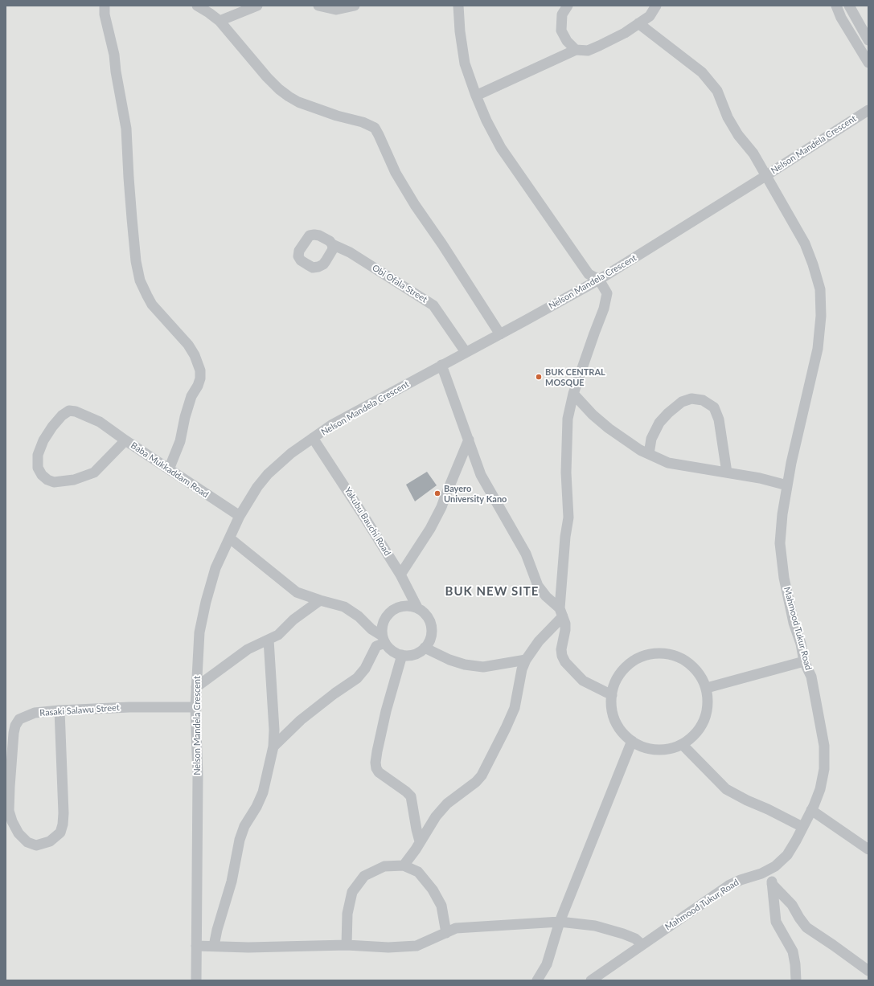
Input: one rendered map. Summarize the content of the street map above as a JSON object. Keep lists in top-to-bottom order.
{
  "streets": {
    "street": [
      "Nelson Mandela Crescent",
      "Obi Ofala Street",
      "Baba Mukkaddam Road",
      "Yakubu Bauchi Road",
      "Mahmood Tukur Road",
      "Rasaki Salawu Street"
    ]
  },
  "crossings": [
    ["Nelson Mandela Crescent", "Obi Ofala Street"],
    ["Nelson Mandela Crescent", "Baba Mukkaddam Road"],
    ["Nelson Mandela Crescent", "Yakubu Bauchi Road"],
    ["Nelson Mandela Crescent", "Mahmood Tukur Road"],
    ["Nelson Mandela Crescent", "Rasaki Salawu Street"]
  ],
  "districts": ["BUK NEW SITE"],
  "places": ["BUK CENTRAL MOSQUE", "Bayero University Kano"]
}
